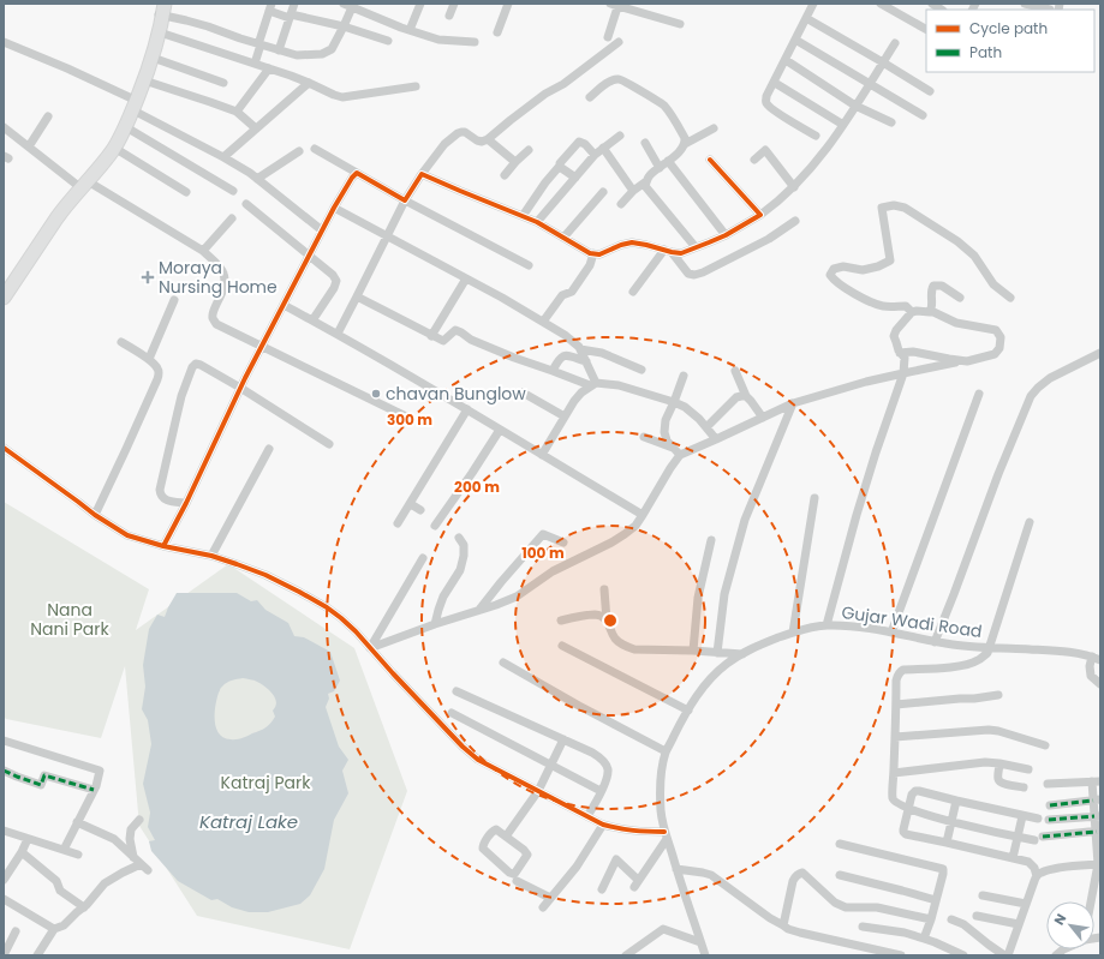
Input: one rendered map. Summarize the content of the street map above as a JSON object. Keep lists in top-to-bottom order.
{
  "streets": {
    "street": ["Gujar Wadi Road"]
  },
  "water": ["Katraj Lake"],
  "parks": ["Nana Nani Park", "Katraj Park"],
  "places": {
    "health": ["Moraya Nursing Home"],
    "other": ["chavan Bunglow"]
  },
  "legend": ["Cycle path", "Path"],
  "north": "top left",
  "rings": ["300 m", "200 m", "100 m"]
}
